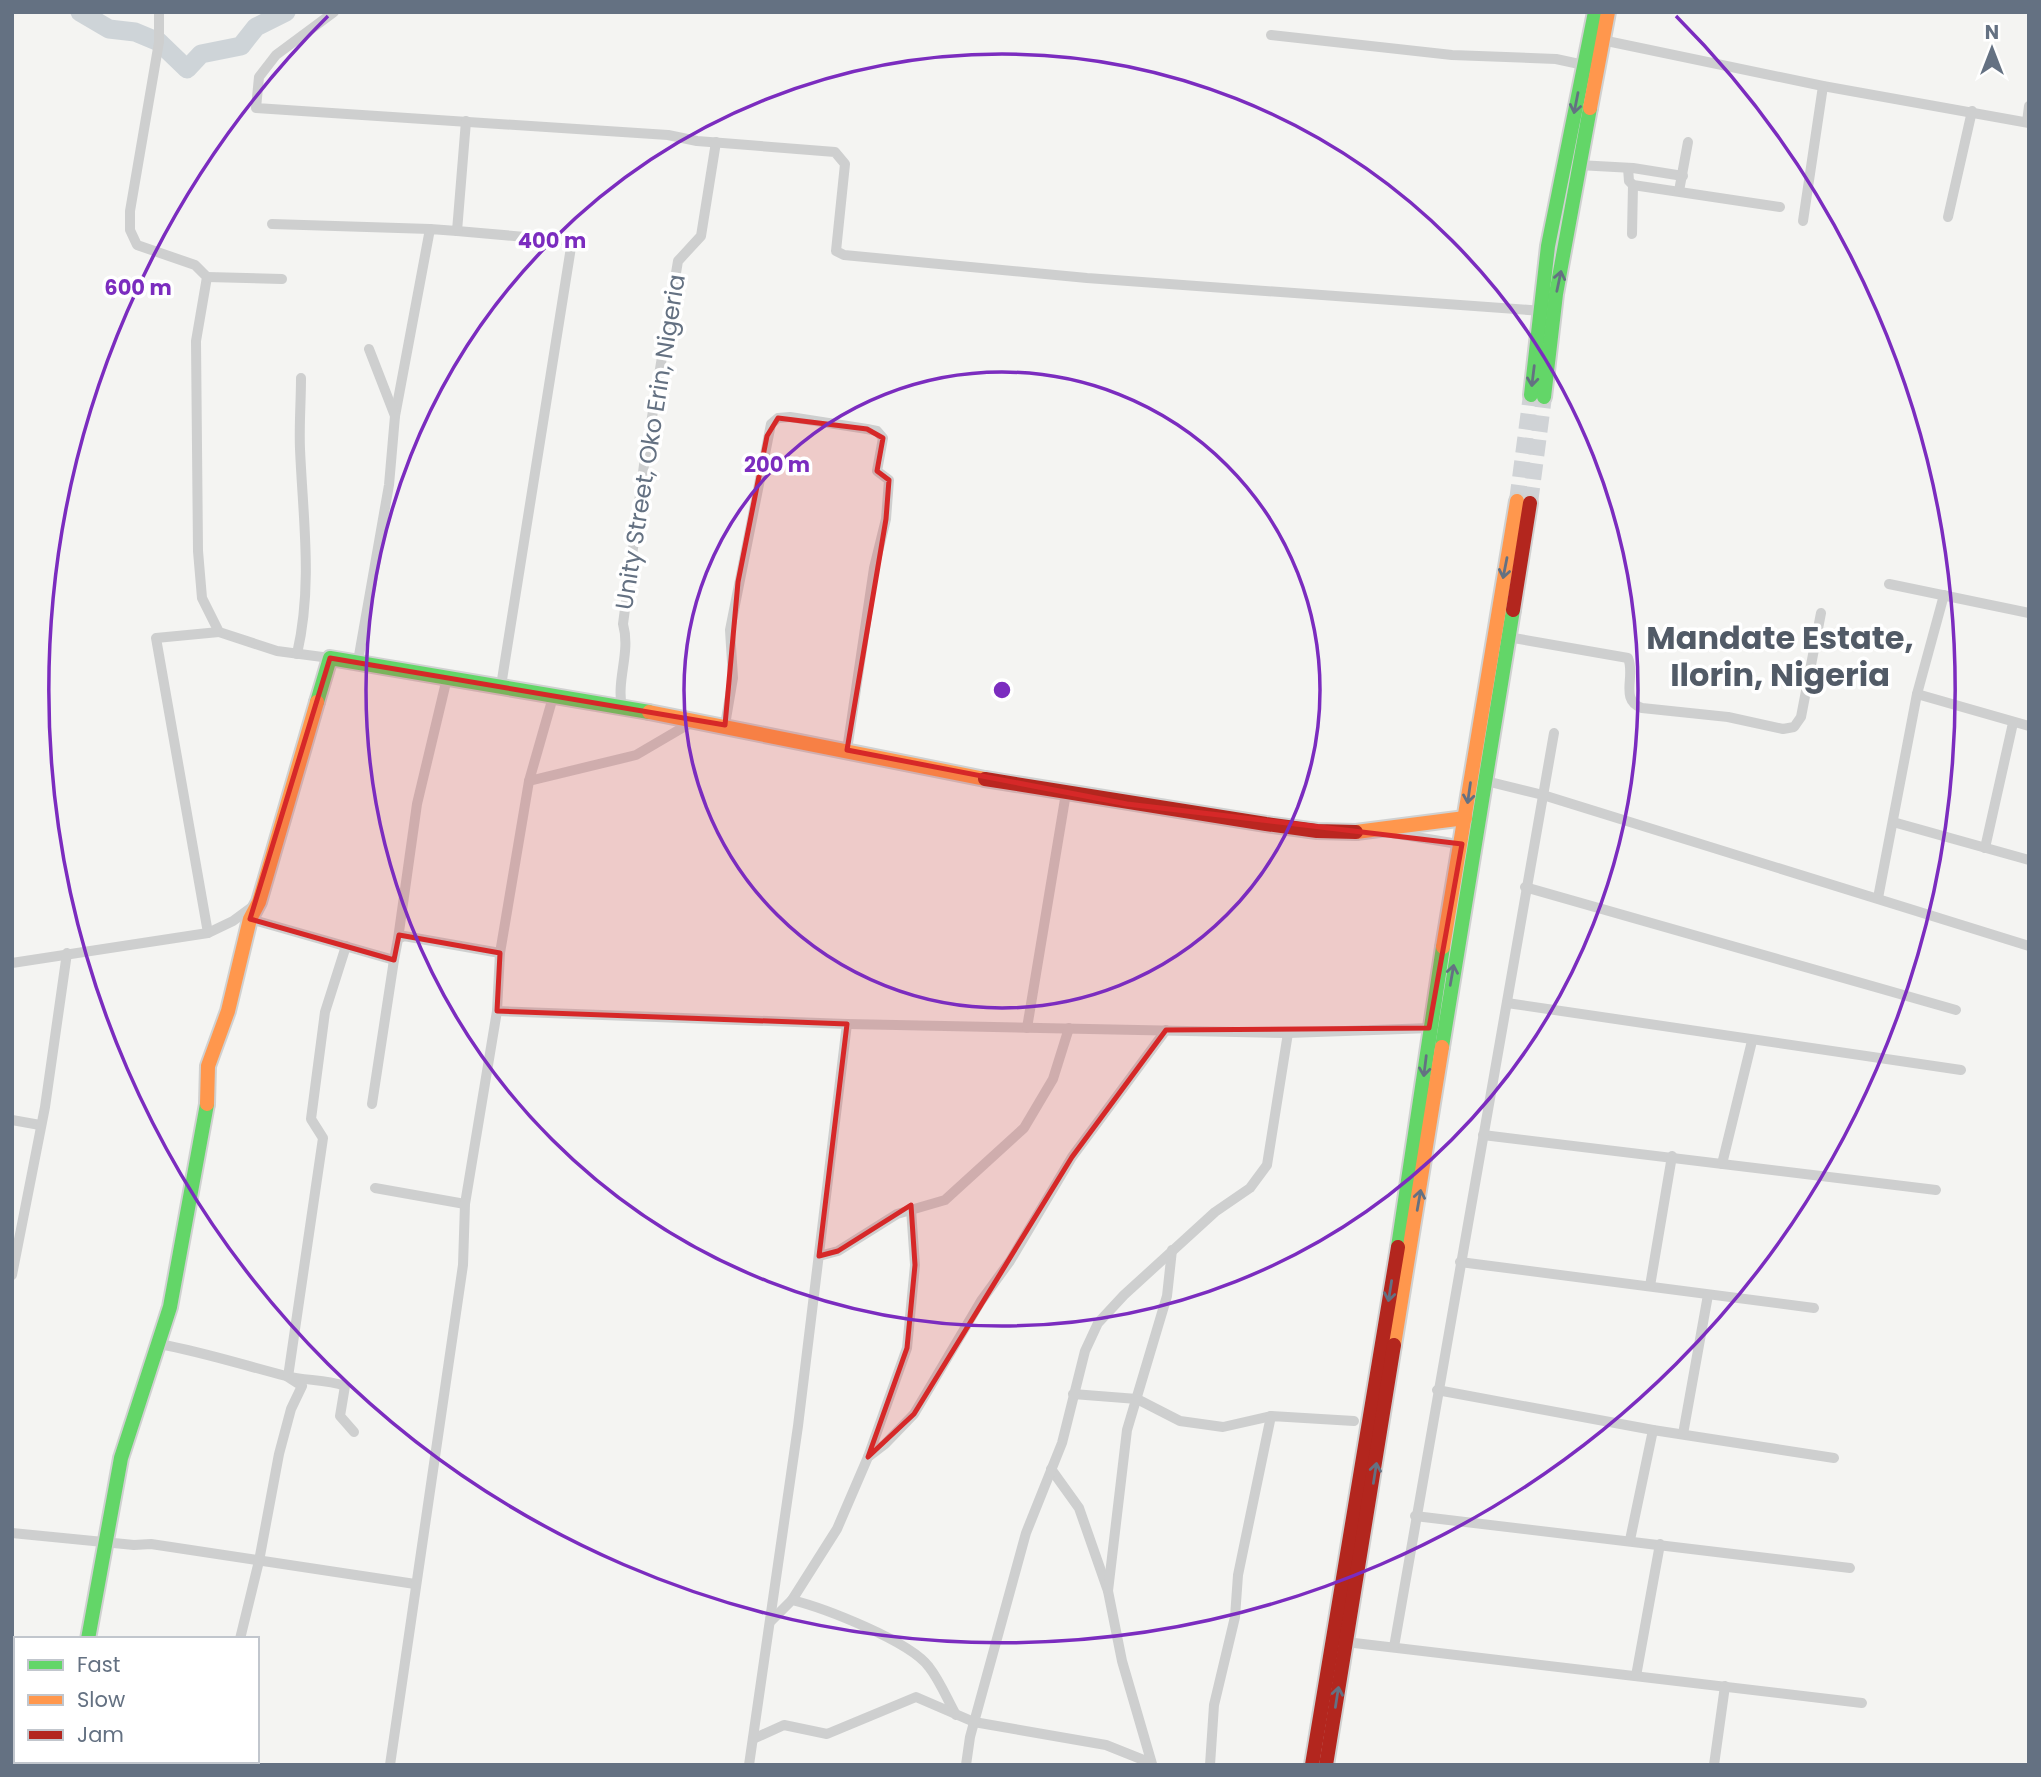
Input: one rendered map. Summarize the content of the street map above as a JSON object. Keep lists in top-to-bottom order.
{
  "streets": {
    "street": ["Unity Street, Oko Erin, Nigeria"]
  },
  "districts": ["Mandate Estate, Ilorin, Nigeria"],
  "legend": ["Fast", "Slow", "Jam"],
  "north": "top",
  "rings": ["400 m", "600 m", "200 m"]
}
